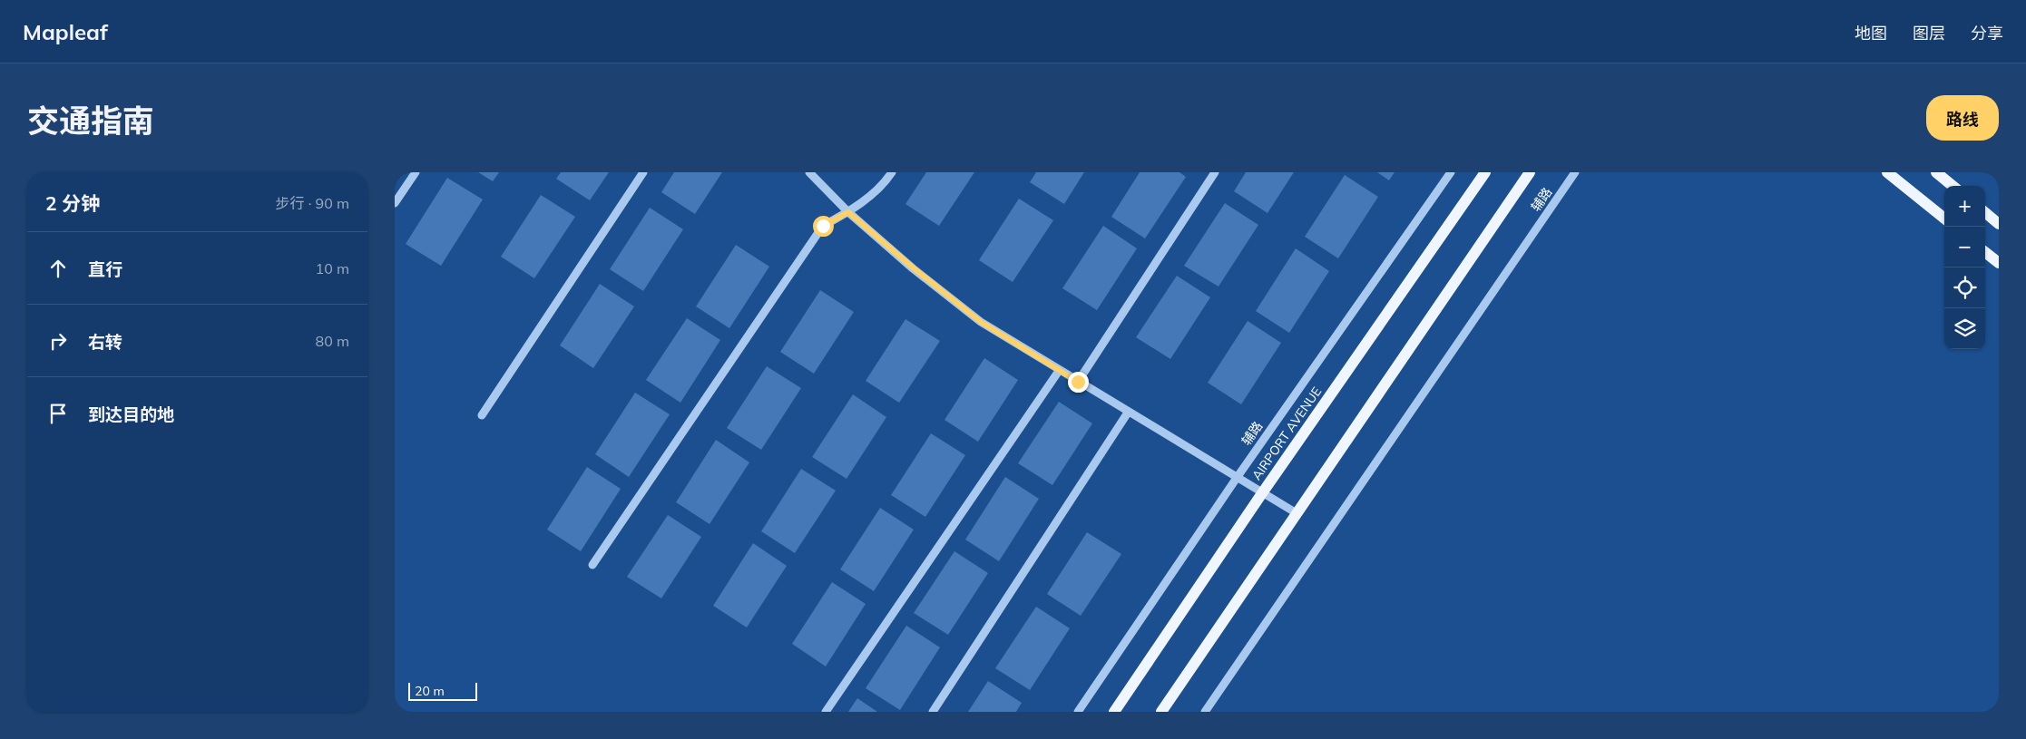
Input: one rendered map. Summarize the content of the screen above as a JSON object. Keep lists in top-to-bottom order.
{
  "streets": {
    "main road": ["AIRPORT AVENUE"],
    "street": ["辅路"]
  },
  "scale_bar": "20 m",
  "page": {
    "header": "Mapleaf",
    "nav": ["地图", "图层", "分享"],
    "title": "交通指南",
    "buttons": "路线",
    "heading": ["2 分钟", "步行 · 90 m"],
    "map_buttons": ["+", "−"],
    "list": [
      ["直行", "10 m"],
      ["右转", "80 m"],
      "到达目的地"
    ],
    "scale": "20 m"
  }
}
